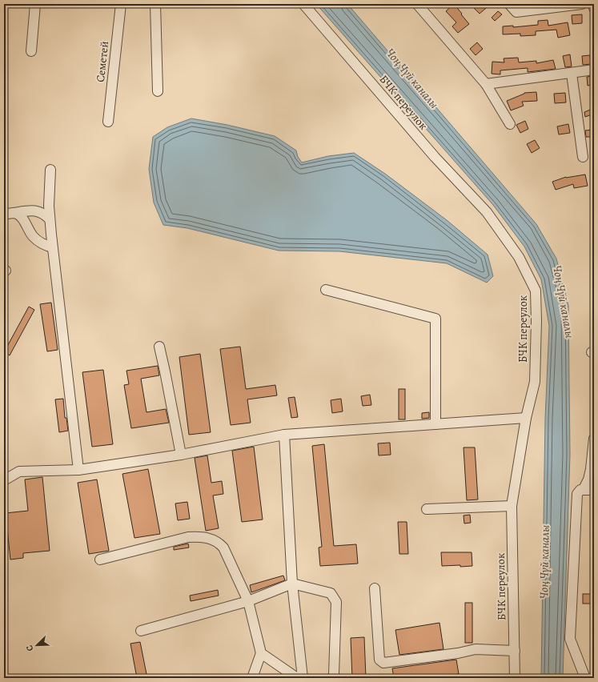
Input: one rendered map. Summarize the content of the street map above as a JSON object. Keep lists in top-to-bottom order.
{
  "streets": {
    "street": ["Семетей", "БЧК переулок"]
  },
  "water": ["Чоң Чүй каналы"],
  "north": "bottom left"
}
